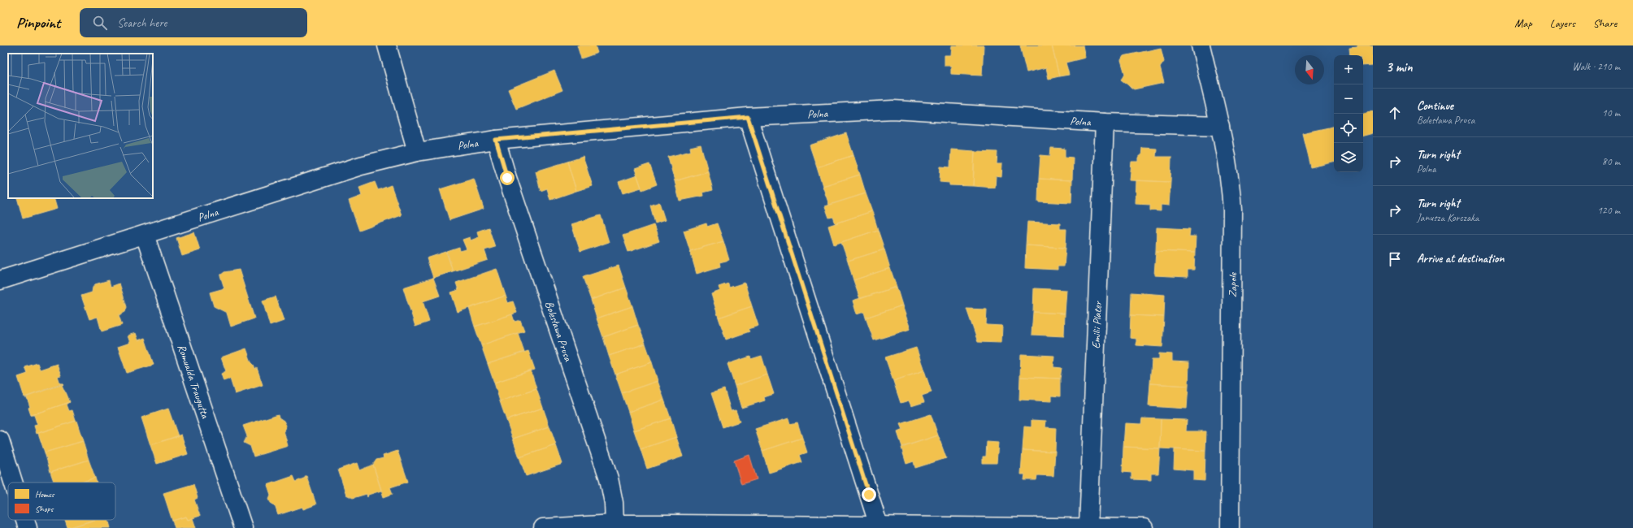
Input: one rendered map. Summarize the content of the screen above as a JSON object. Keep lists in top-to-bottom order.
{
  "streets": {
    "street": [
      "Polna",
      "Zapole",
      "Emilii Plater",
      "Bolesława Prusa",
      "Romualda Traugutta"
    ]
  },
  "crossings": [
    ["Polna", "Zapole"],
    ["Polna", "Emilii Plater"],
    ["Polna", "Bolesława Prusa"],
    ["Polna", "Romualda Traugutta"]
  ],
  "legend": ["Homes", "Shops"],
  "north": "bottom",
  "page": {
    "header": "Pinpoint",
    "search": "Search here",
    "nav": ["Map", "Layers", "Share"],
    "heading": ["3 min", "Walk · 210 m"],
    "map_buttons": ["+", "−"],
    "list": [
      ["Continue", "Bolesława Prusa", "10 m"],
      ["Turn right", "Polna", "80 m"],
      ["Turn right", "Janusza Korczaka", "120 m"],
      "Arrive at destination"
    ]
  }
}
